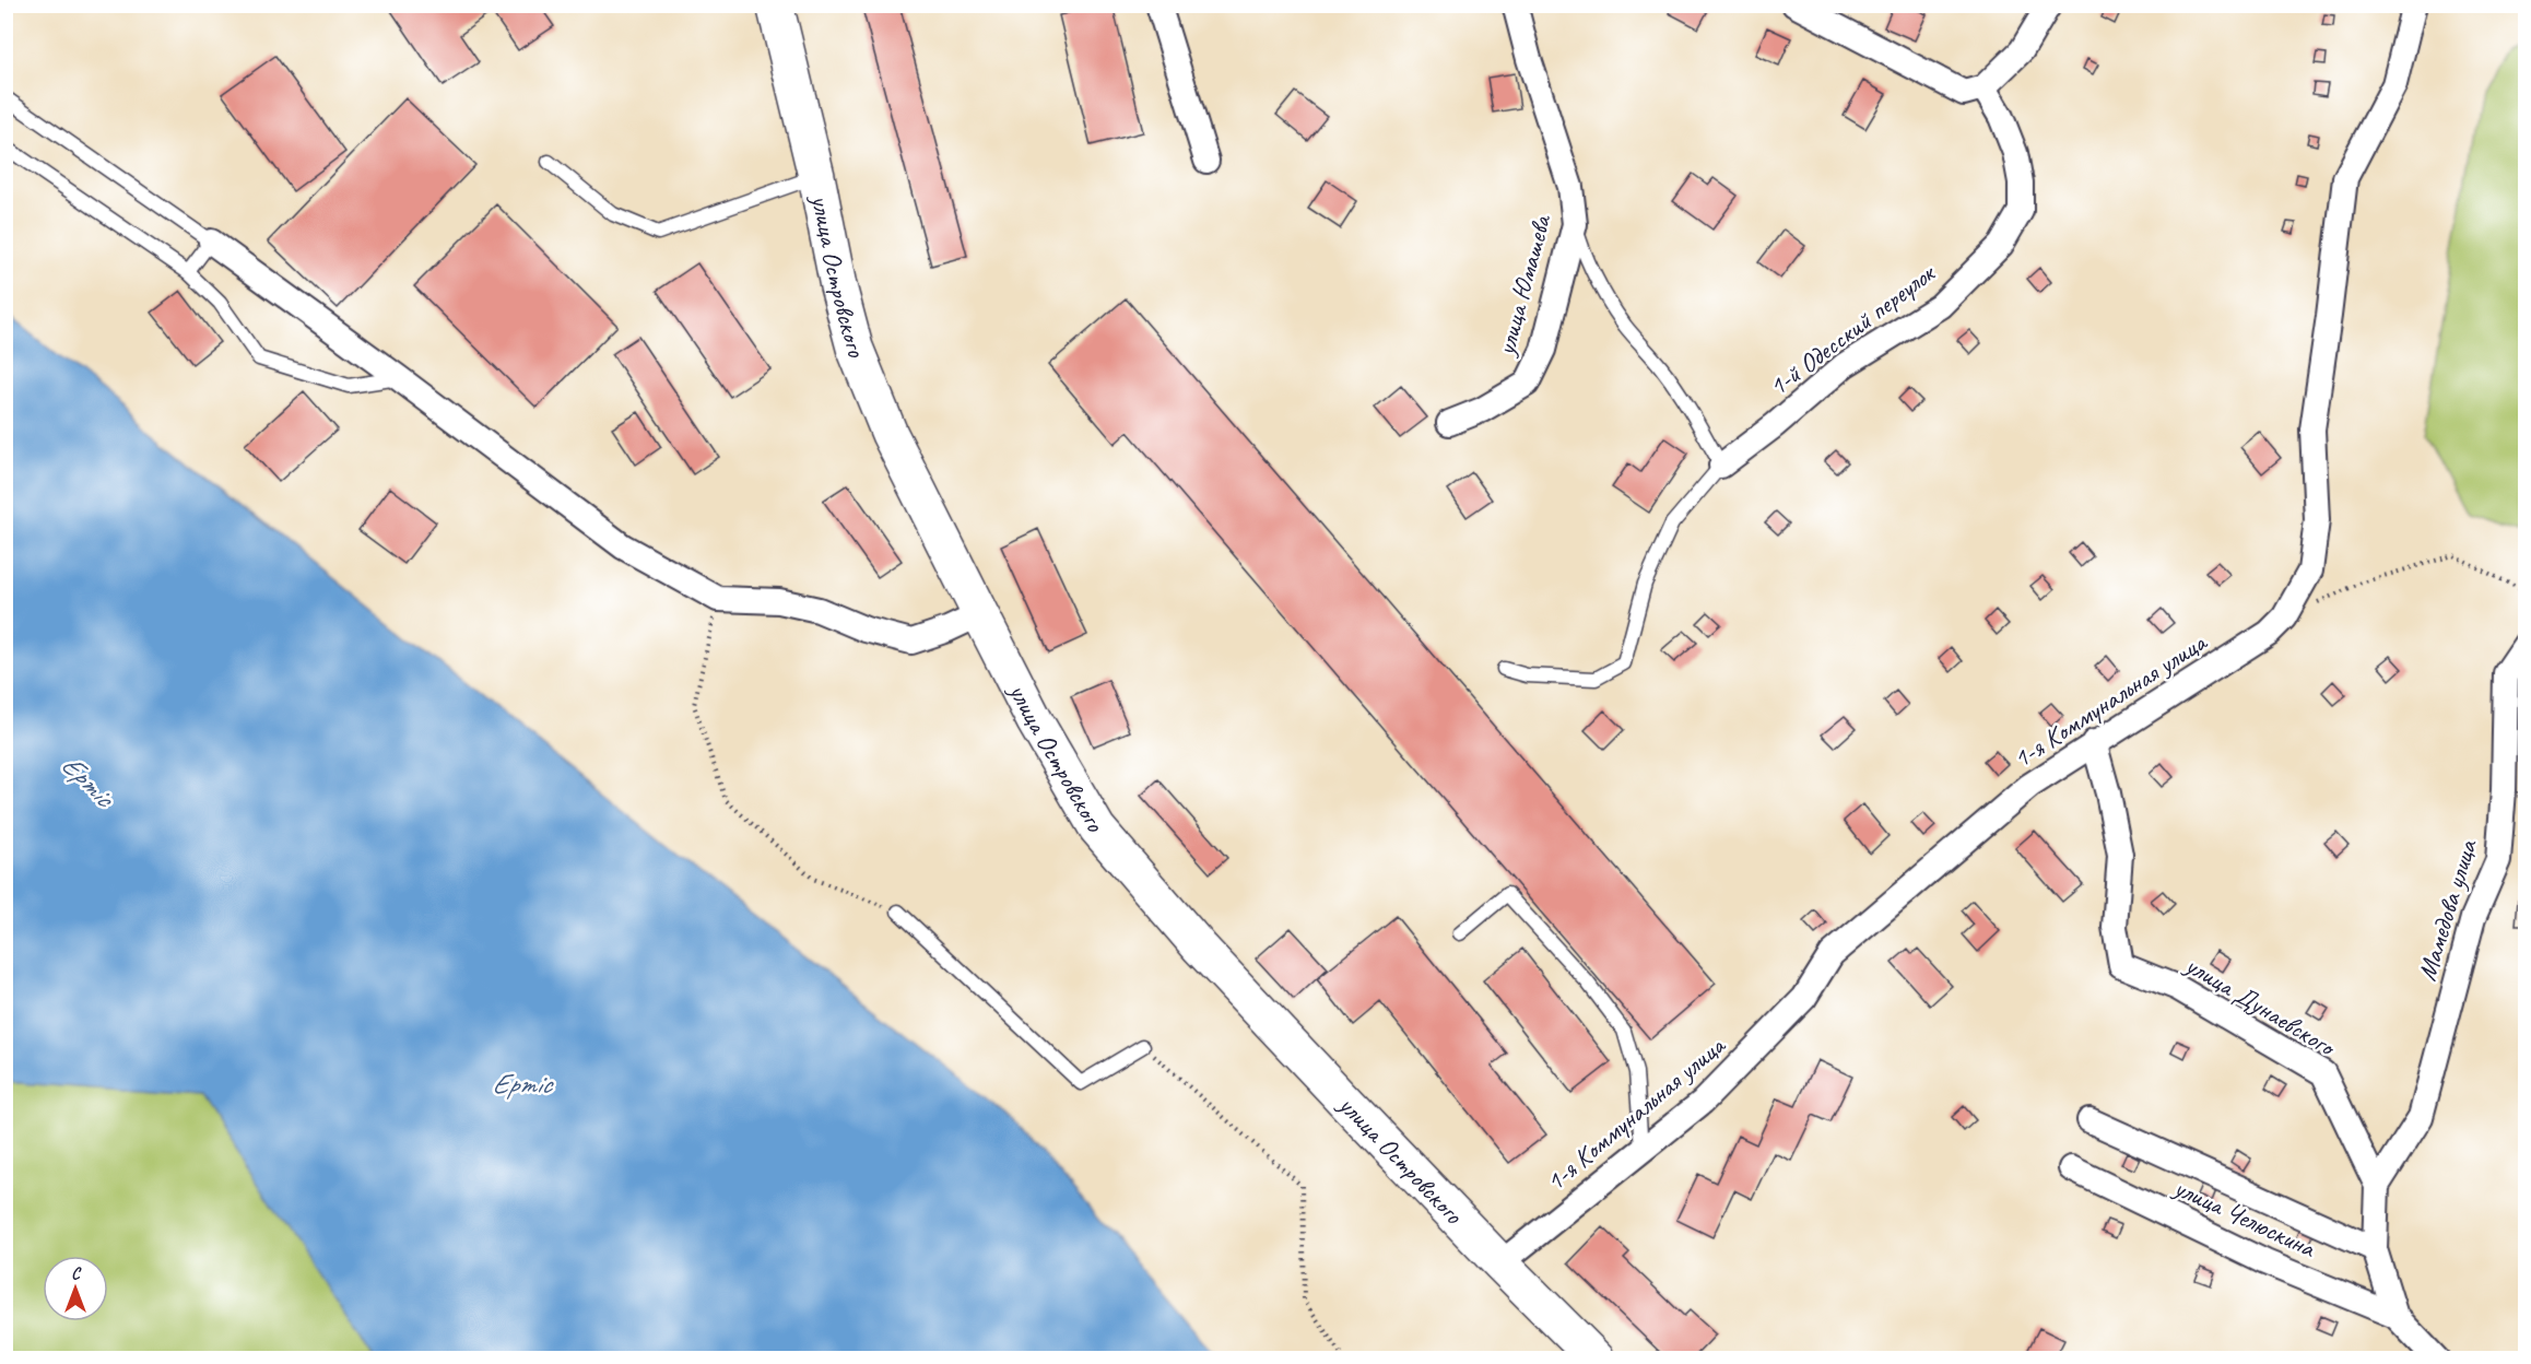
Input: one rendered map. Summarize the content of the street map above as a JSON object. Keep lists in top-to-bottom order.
{
  "streets": {
    "main road": ["улица Островского"],
    "street": [
      "улица Юмашева",
      "1-й Одесский переулок",
      "1-я Коммунальная улица",
      "Мамедова улица",
      "улица Дунаевского",
      "улица Челюскина"
    ]
  },
  "crossings": [
    ["улица Островского", "1-я Коммунальная улица"],
    ["1-я Коммунальная улица", "улица Дунаевского"],
    ["Мамедова улица", "улица Дунаевского"],
    ["улица Дунаевского", "улица Челюскина"]
  ],
  "water": ["Ертіс"],
  "north": "top"
}
